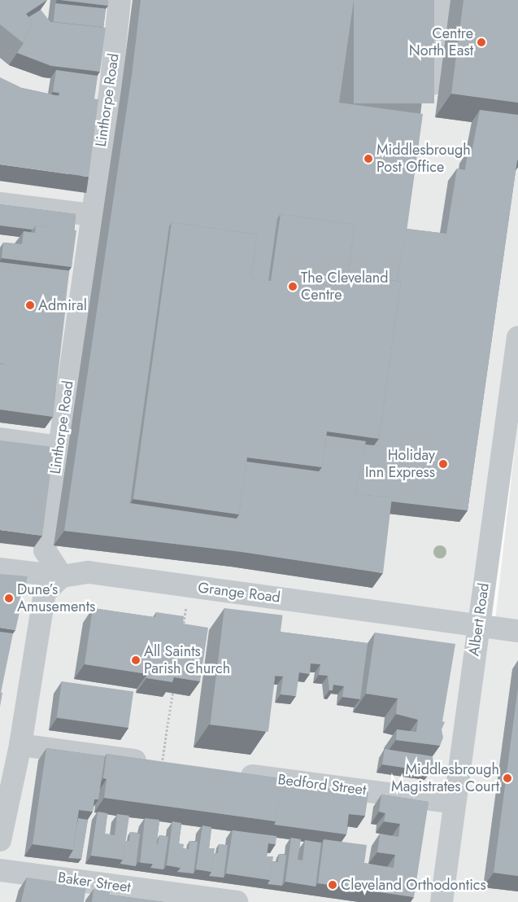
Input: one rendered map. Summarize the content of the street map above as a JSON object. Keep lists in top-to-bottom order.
{
  "streets": {
    "street": [
      "Linthorpe Road",
      "Grange Road",
      "Albert Road",
      "Bedford Street",
      "Baker Street"
    ]
  },
  "crossings": [
    ["Linthorpe Road", "Grange Road"],
    ["Grange Road", "Albert Road"],
    ["Albert Road", "Bedford Street"]
  ],
  "places": [
    "Centre North East",
    "Middlesbrough Post Office",
    "The Cleveland Centre",
    "Admiral",
    "Holiday Inn Express",
    "Dune’s Amusements",
    "All Saints Parish Church",
    "Middlesbrough Magistrates Court",
    "Cleveland Orthodontics"
  ]
}
